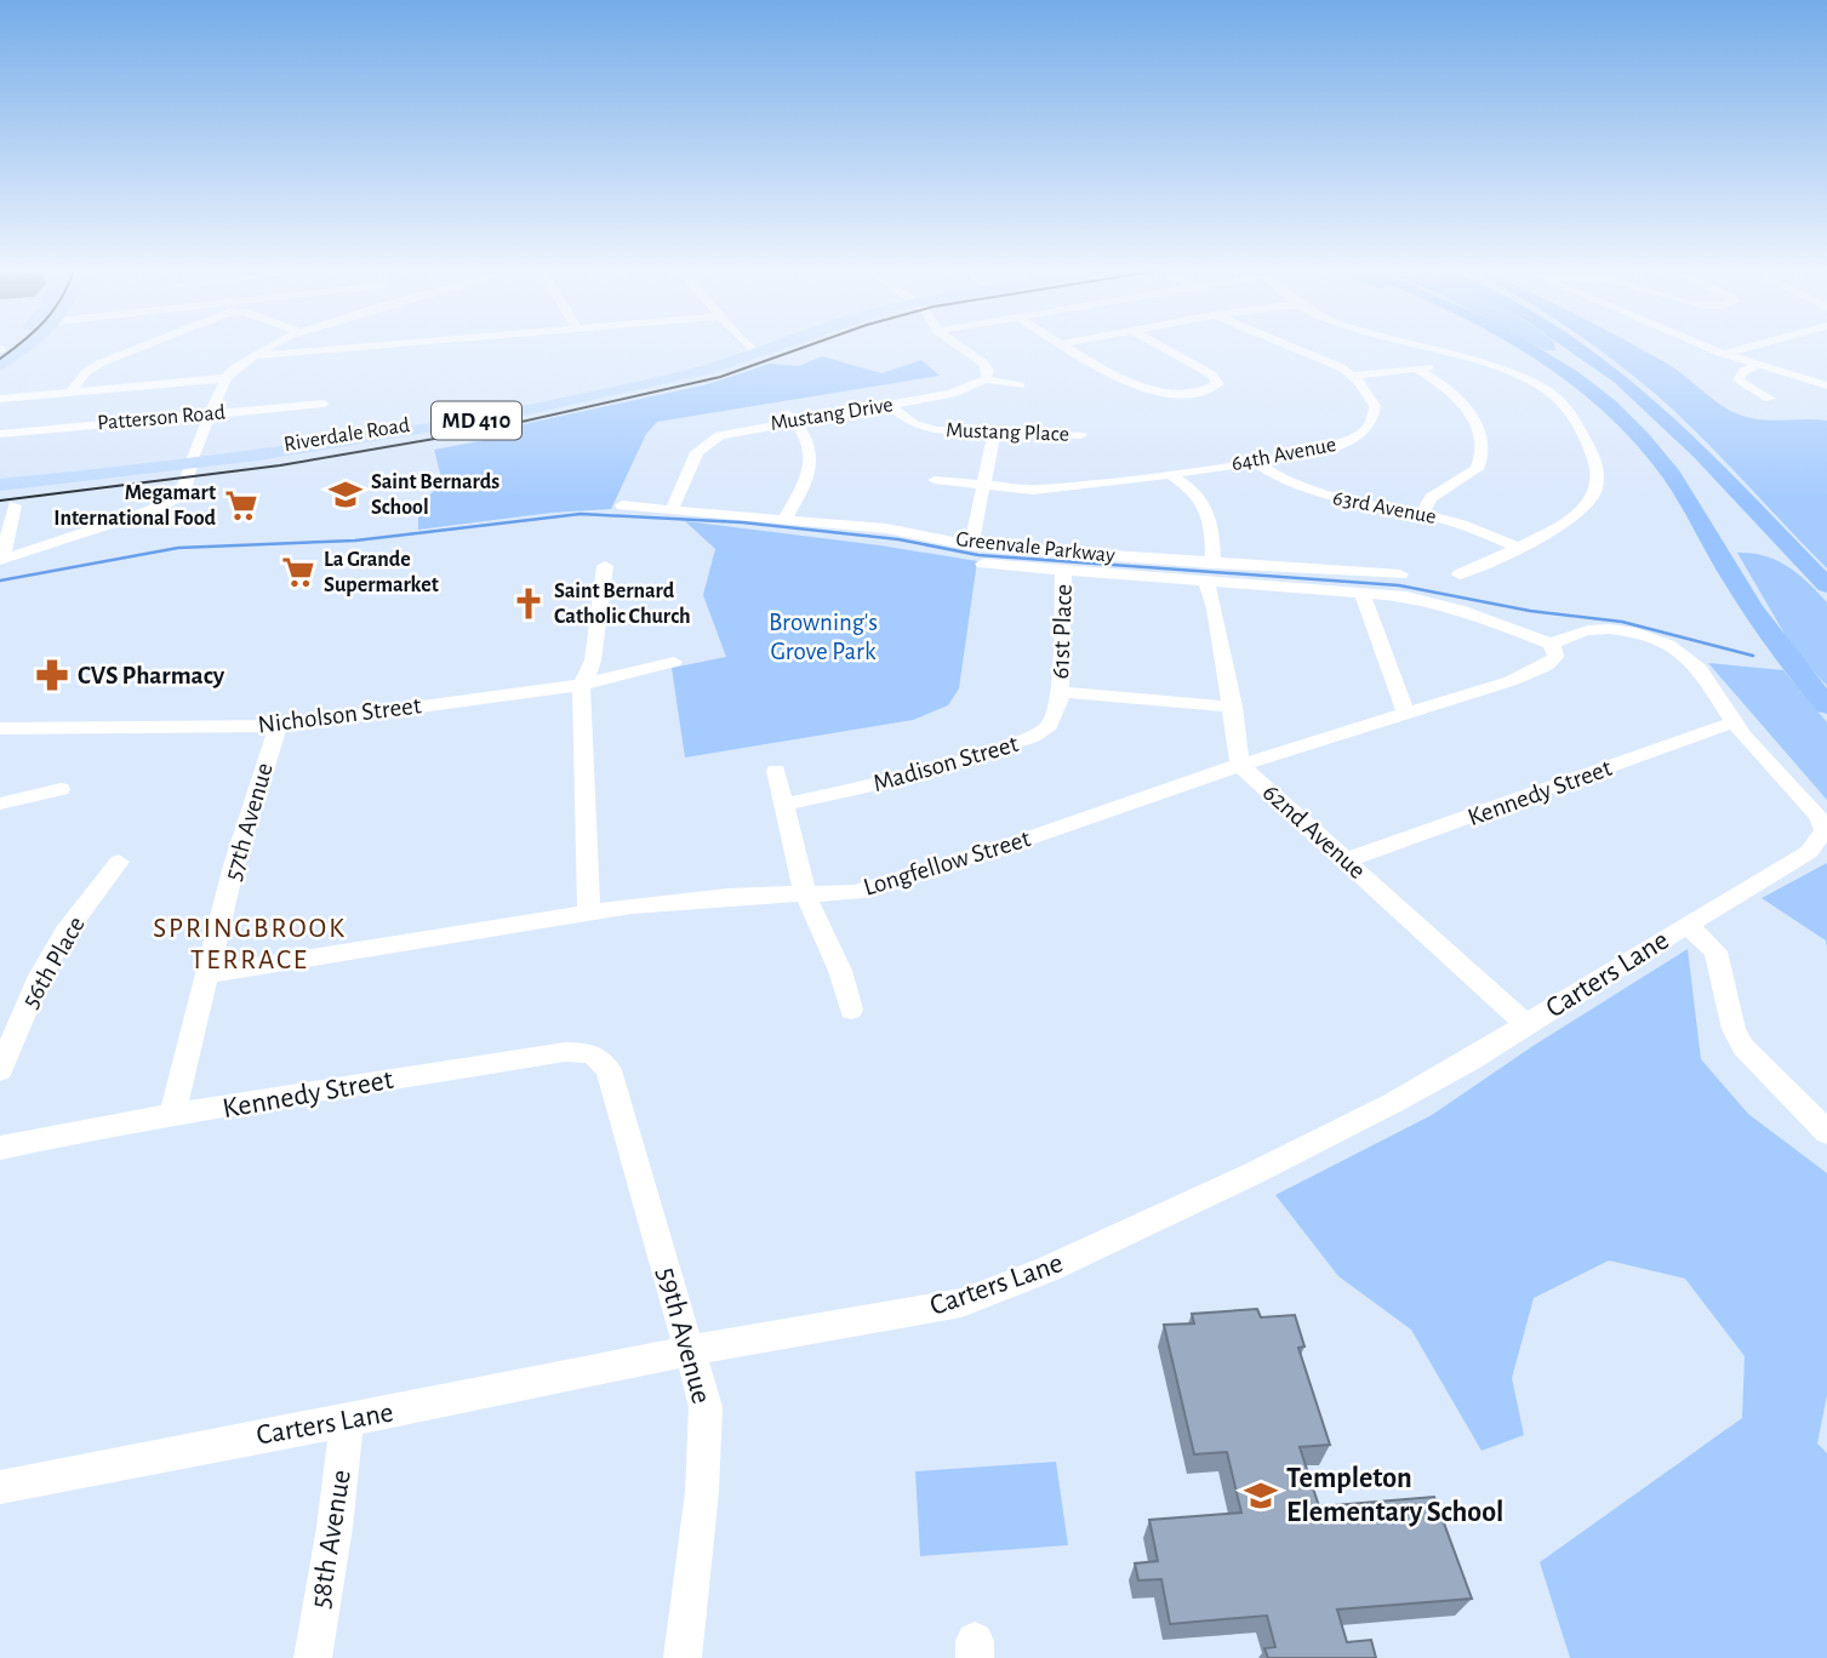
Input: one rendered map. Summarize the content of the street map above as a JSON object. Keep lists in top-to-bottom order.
{
  "streets": {
    "main road": ["MD 410", "Riverdale Road"],
    "street": [
      "Mustang Drive",
      "Patterson Road",
      "Mustang Place",
      "64th Avenue",
      "63rd Avenue",
      "Greenvale Parkway",
      "61st Place",
      "Nicholson Street",
      "Madison Street",
      "Kennedy Street",
      "57th Avenue",
      "62nd Avenue",
      "Longfellow Street",
      "56th Place",
      "Carters Lane",
      "59th Avenue",
      "58th Avenue"
    ]
  },
  "crossings": [
    ["Mustang Drive", "Mustang Place"],
    ["Mustang Drive", "Greenvale Parkway"],
    ["MD 410", "Riverdale Road"],
    ["64th Avenue", "63rd Avenue"],
    ["64th Avenue", "62nd Avenue"],
    ["Greenvale Parkway", "61st Place"],
    ["Greenvale Parkway", "62nd Avenue"],
    ["Greenvale Parkway", "Longfellow Street"],
    ["61st Place", "Madison Street"],
    ["Nicholson Street", "57th Avenue"],
    ["Kennedy Street", "57th Avenue"],
    ["Kennedy Street", "62nd Avenue"],
    ["Kennedy Street", "Carters Lane"],
    ["Kennedy Street", "59th Avenue"],
    ["57th Avenue", "Longfellow Street"],
    ["62nd Avenue", "Longfellow Street"],
    ["62nd Avenue", "Carters Lane"],
    ["Carters Lane", "59th Avenue"],
    ["Carters Lane", "58th Avenue"]
  ],
  "districts": ["SPRINGBROOK TERRACE"],
  "parks": ["Browning's Grove Park"],
  "places": {
    "school or university": ["Saint Bernards School", "Templeton Elementary School"],
    "supermarket": ["Megamart International Food", "La Grande Supermarket"],
    "church": ["Saint Bernard Catholic Church"],
    "pharmacy": ["CVS Pharmacy"]
  }
}
